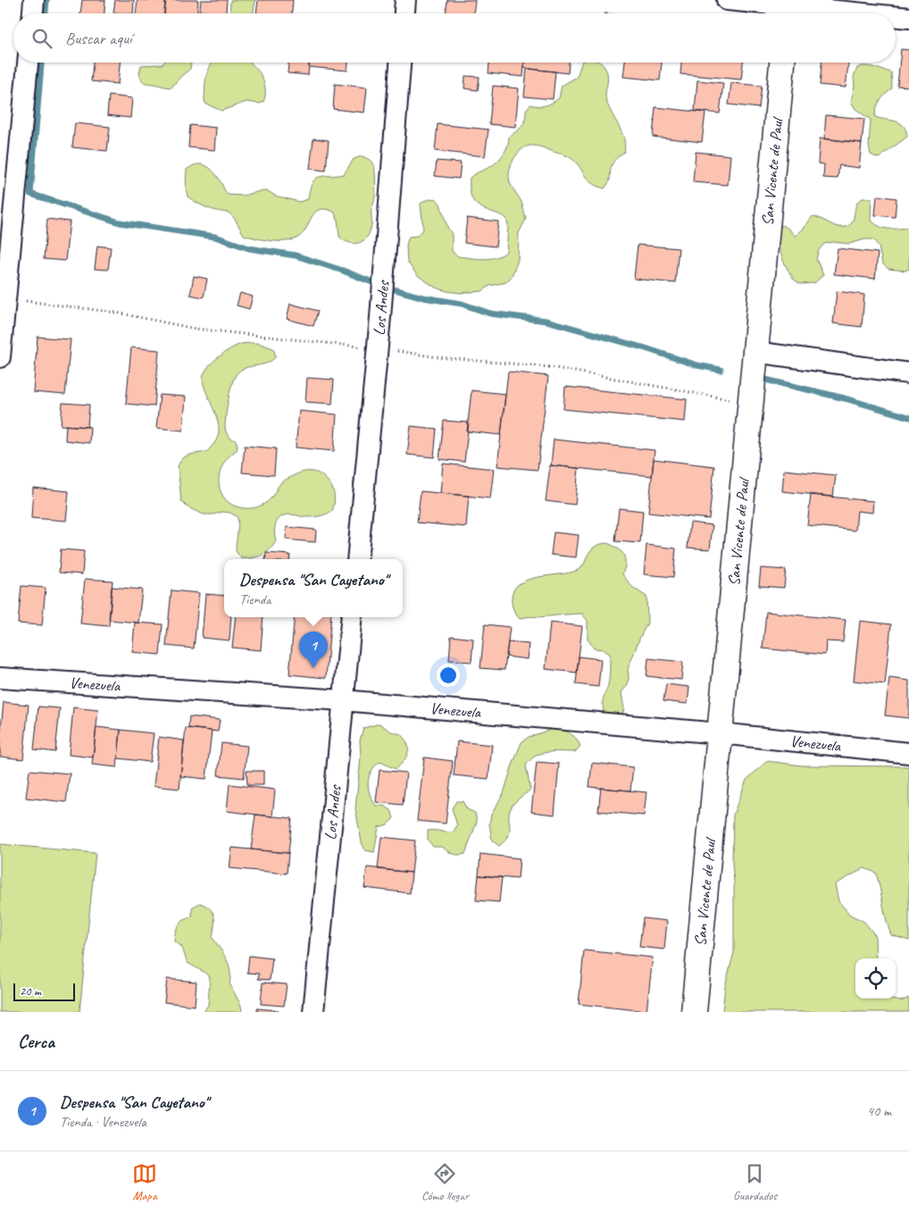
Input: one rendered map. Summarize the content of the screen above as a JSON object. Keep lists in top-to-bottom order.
{
  "streets": {
    "street": ["San Vicente de Paul", "Los Andes", "Venezuela"]
  },
  "crossings": [
    ["San Vicente de Paul", "Venezuela"],
    ["Los Andes", "Venezuela"]
  ],
  "scale_bar": "20 m",
  "page": {
    "search": "Buscar aquí",
    "popup": ["Despensa \"San Cayetano\"", "Tienda"],
    "pins": "1",
    "scale": "20 m",
    "heading": "Cerca",
    "list": [
      {
        "mark": "1",
        "name": "Despensa \"San Cayetano\"",
        "note": "Tienda · Venezuela",
        "value": "40 m"
      }
    ],
    "nav": ["Mapa", "Cómo llegar", "Guardados"]
  }
}
